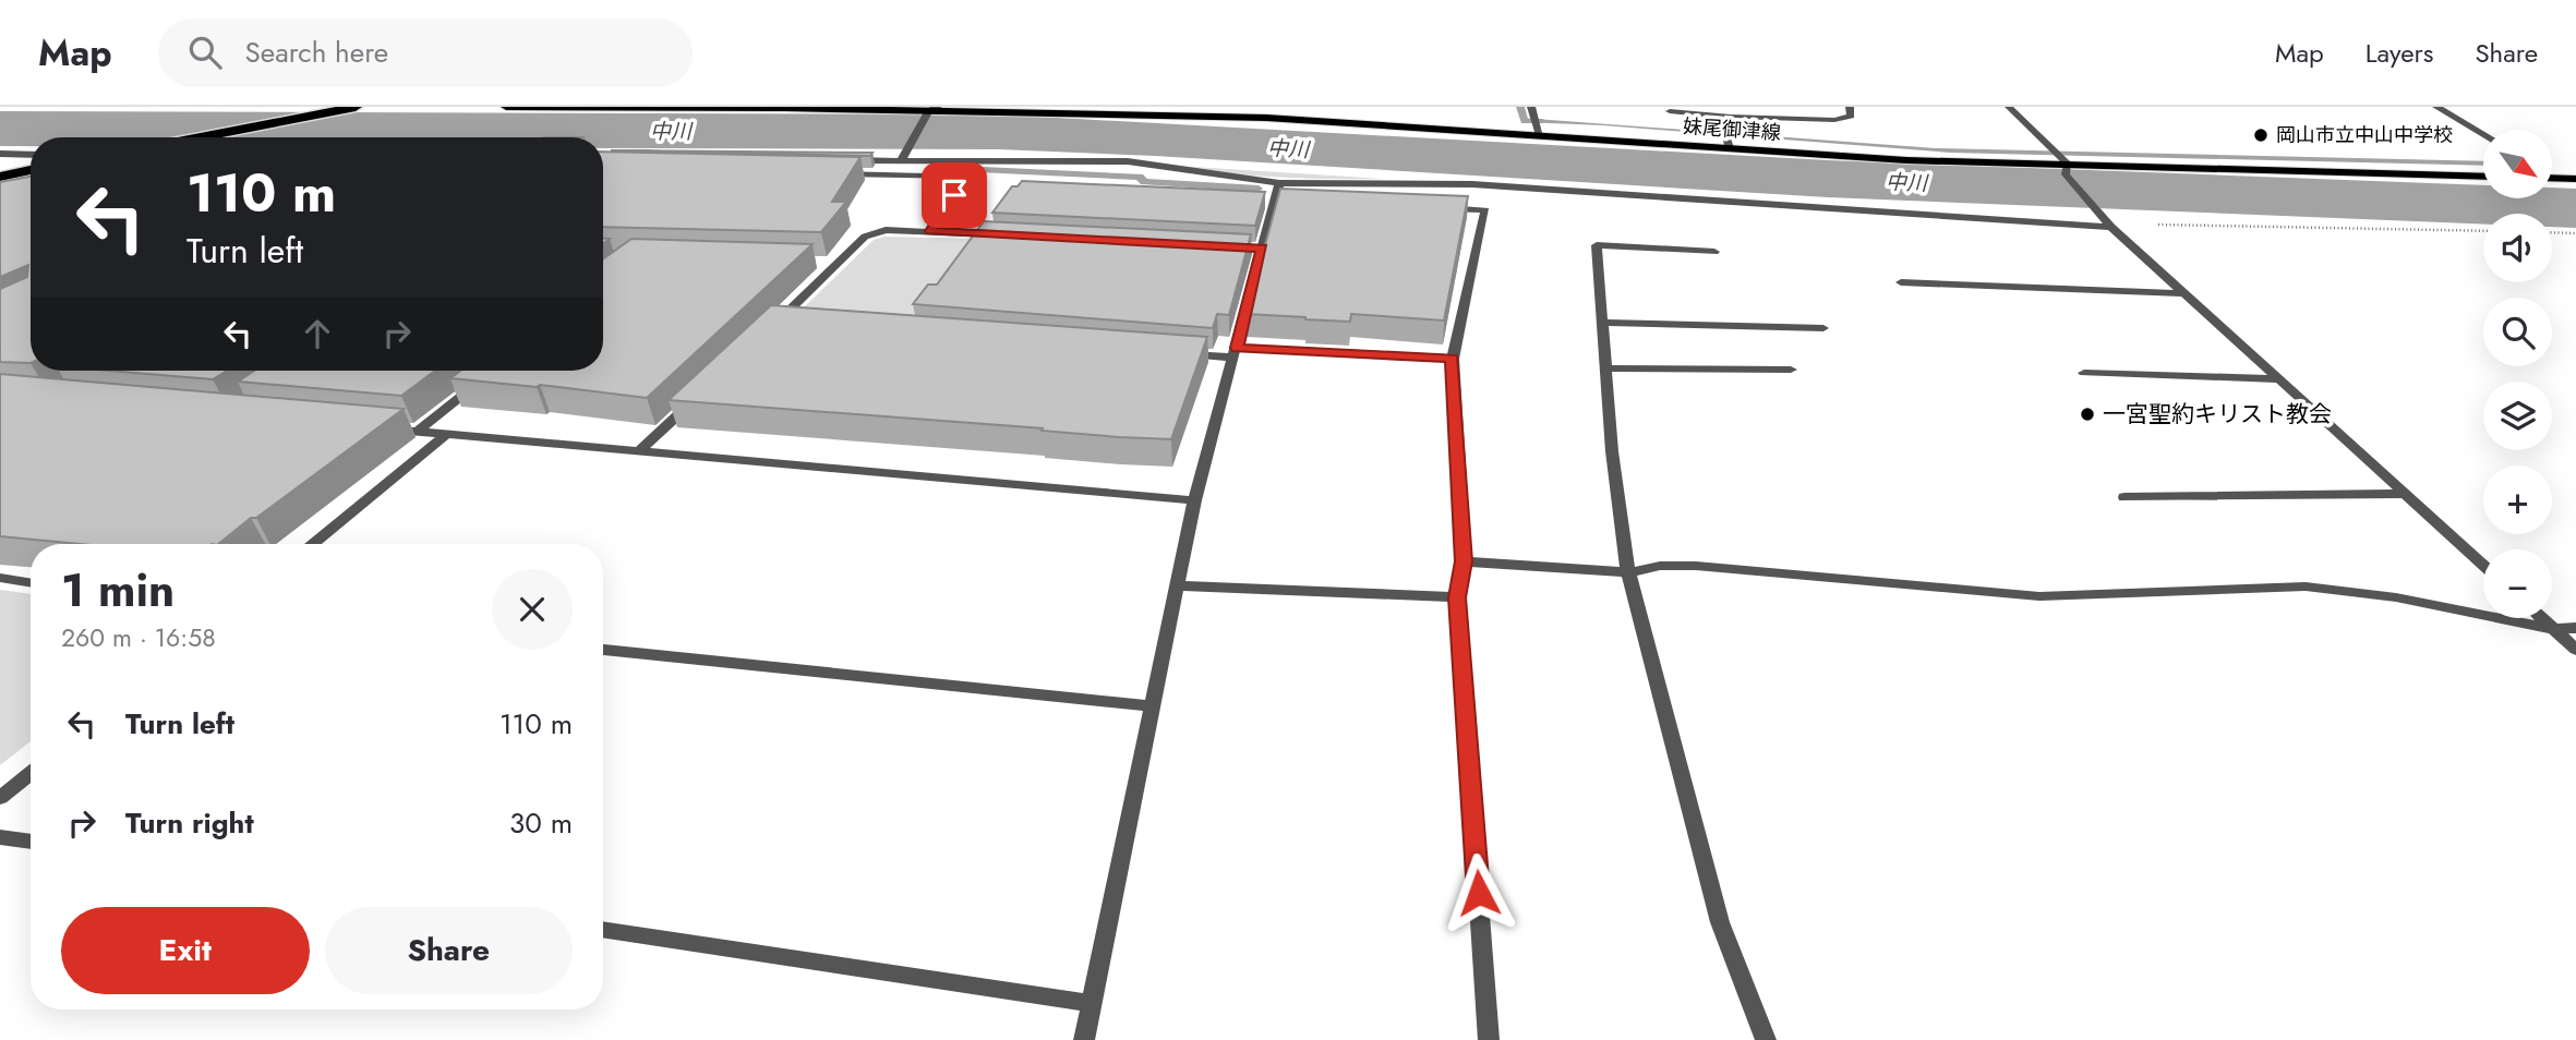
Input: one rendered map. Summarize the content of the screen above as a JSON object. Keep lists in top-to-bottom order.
{
  "streets": {
    "main road": ["妹尾御津線"]
  },
  "water": ["中川"],
  "places": ["岡山市立中山中学校", "一宮聖約キリスト教会"],
  "north": "bottom right",
  "page": {
    "header": "Map",
    "search": "Search here",
    "nav": ["Map", "Layers", "Share"],
    "map_buttons": ["+", "−"],
    "turn": ["110 m", "Turn left"],
    "heading": ["1 min", "260 m · 16:58"],
    "list": [
      {
        "name": "Turn left",
        "value": "110 m"
      },
      {
        "name": "Turn right",
        "value": "30 m"
      }
    ],
    "buttons": ["Exit", "Share"]
  }
}
